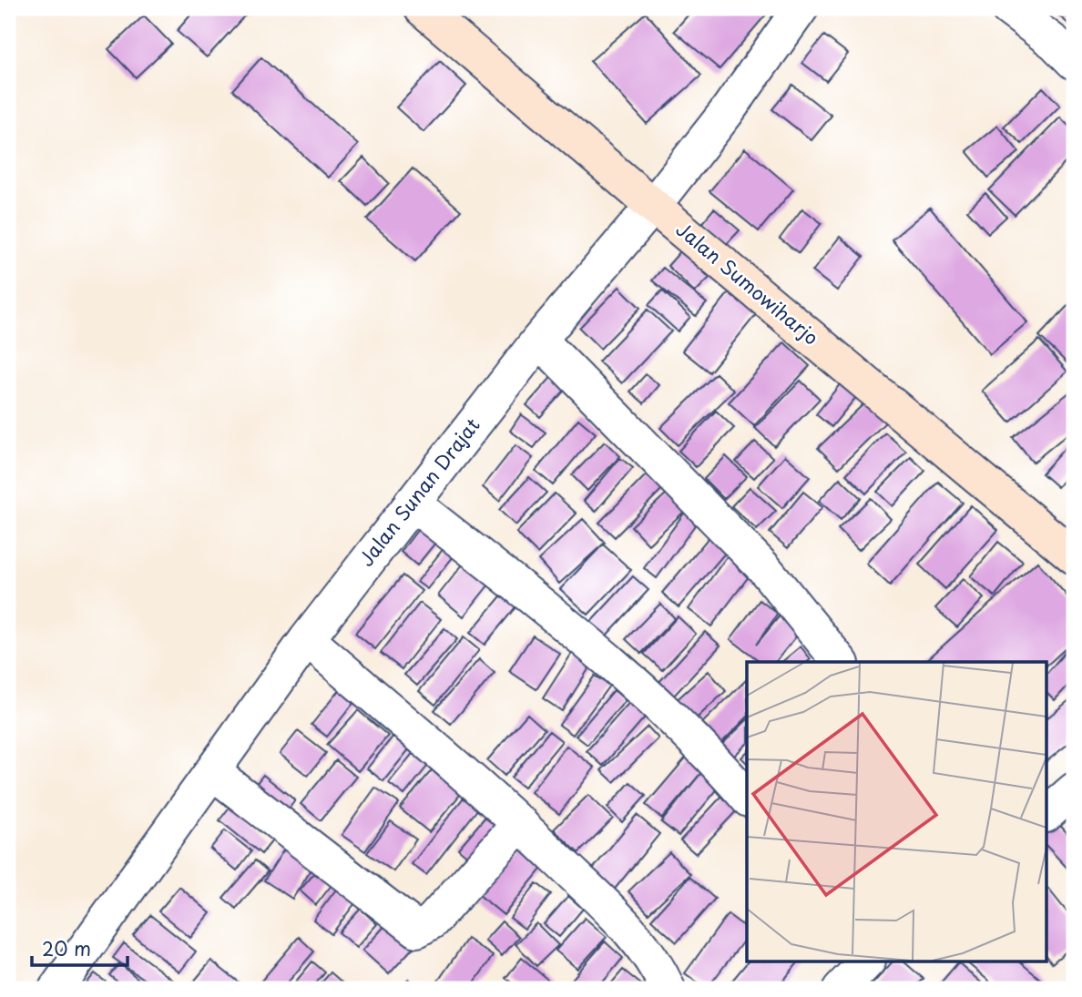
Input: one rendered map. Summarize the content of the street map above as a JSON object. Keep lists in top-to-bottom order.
{
  "streets": {
    "street": ["Jalan Sumowiharjo", "Jalan Sunan Drajat"]
  },
  "crossings": [
    ["Jalan Sumowiharjo", "Jalan Sunan Drajat"]
  ],
  "scale_bar": "20 m"
}
